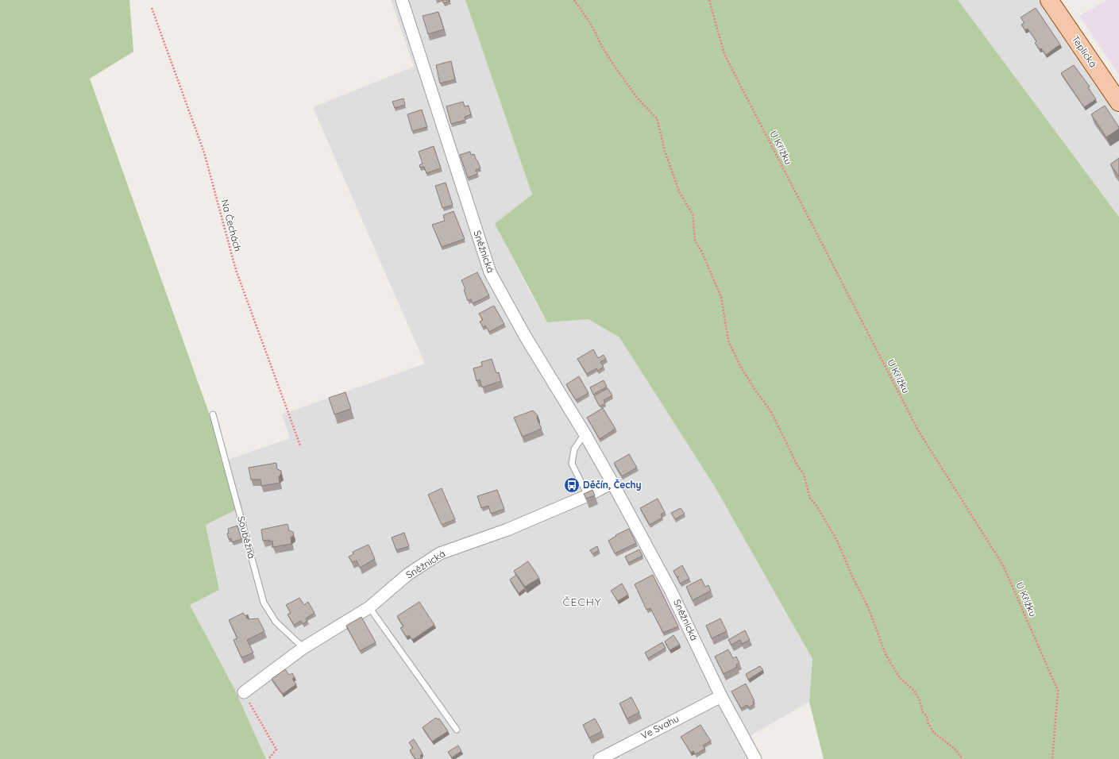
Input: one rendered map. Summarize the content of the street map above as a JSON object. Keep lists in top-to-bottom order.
{
  "streets": {
    "main road": ["Teplická"],
    "street": ["Sněžnická", "Ve Svahu"],
    "lane": ["Souběžná"],
    "path": ["U Křížku", "Na Čechách"]
  },
  "crossings": [
    ["Sněžnická", "Souběžná"],
    ["Sněžnická", "Ve Svahu"]
  ],
  "districts": ["ČECHY"],
  "places": {
    "bus stop": ["Děčín, Čechy"]
  }
}
